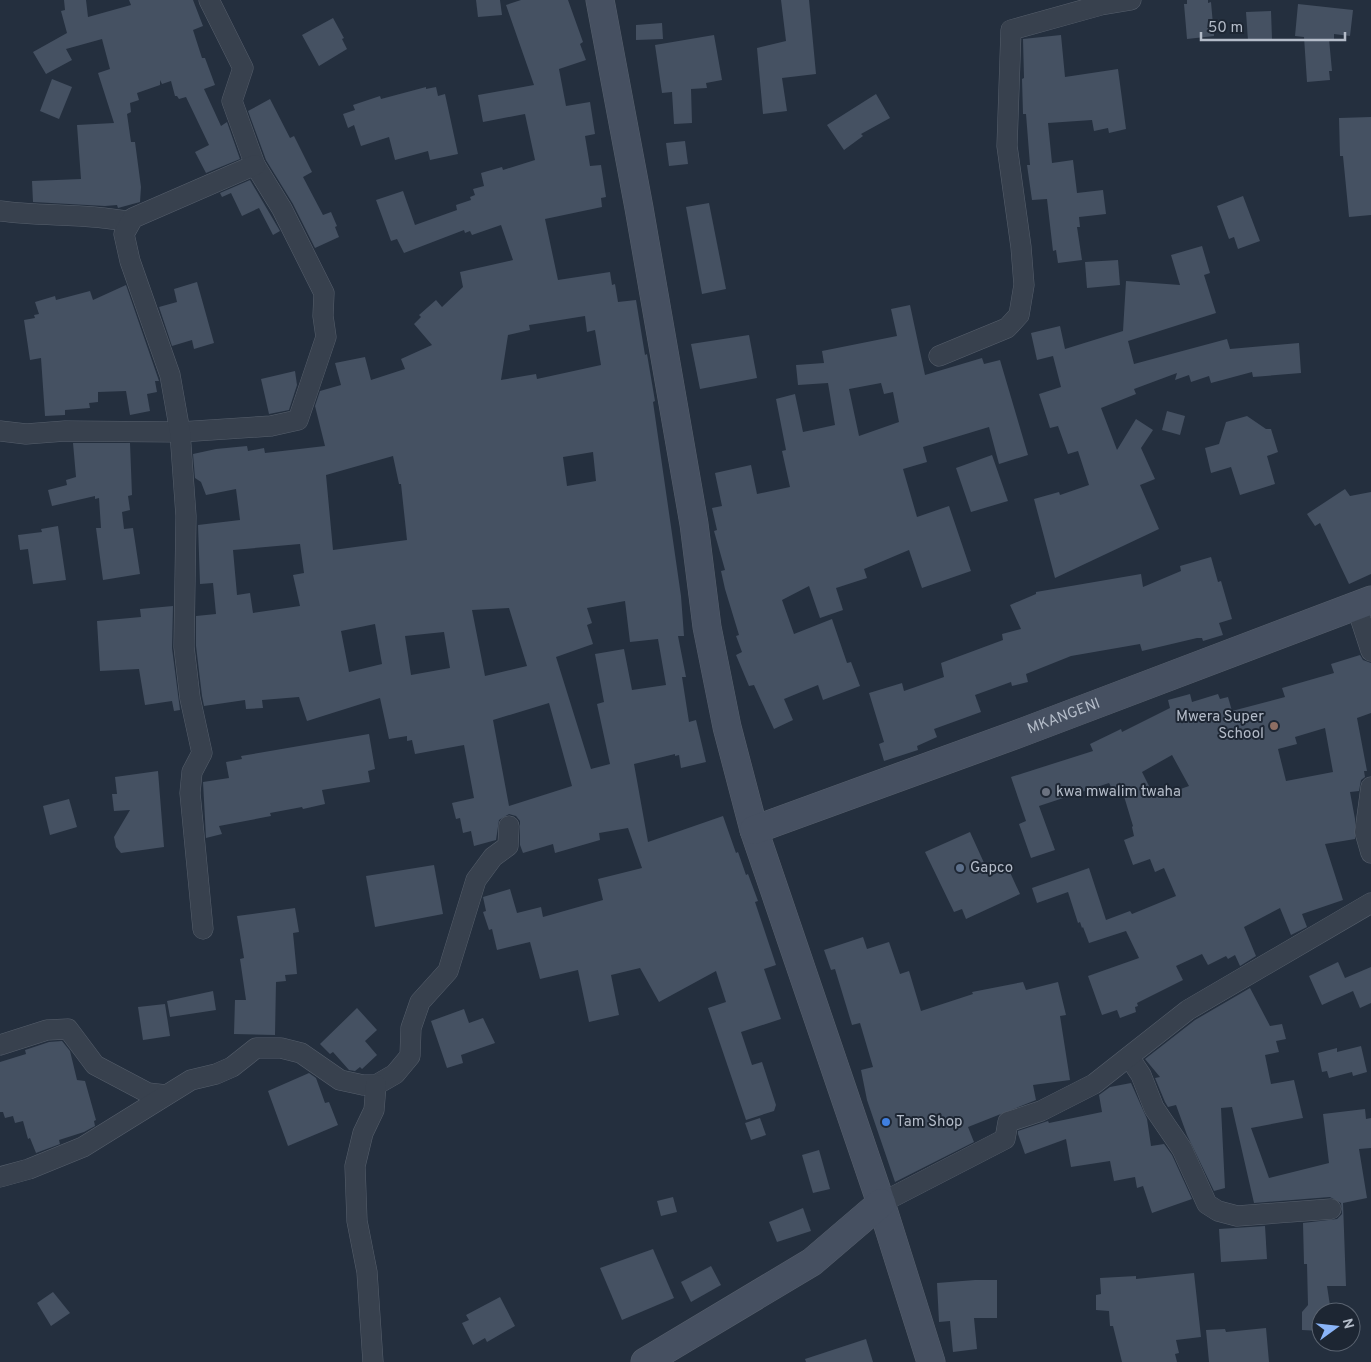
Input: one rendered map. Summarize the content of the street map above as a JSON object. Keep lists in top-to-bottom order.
{
  "streets": {
    "main road": ["MKANGENI"]
  },
  "places": [
    "Mwera Super School",
    "kwa mwalim twaha",
    "Gapco",
    "Tam Shop"
  ],
  "scale_bar": "50 m",
  "north": "right"
}
